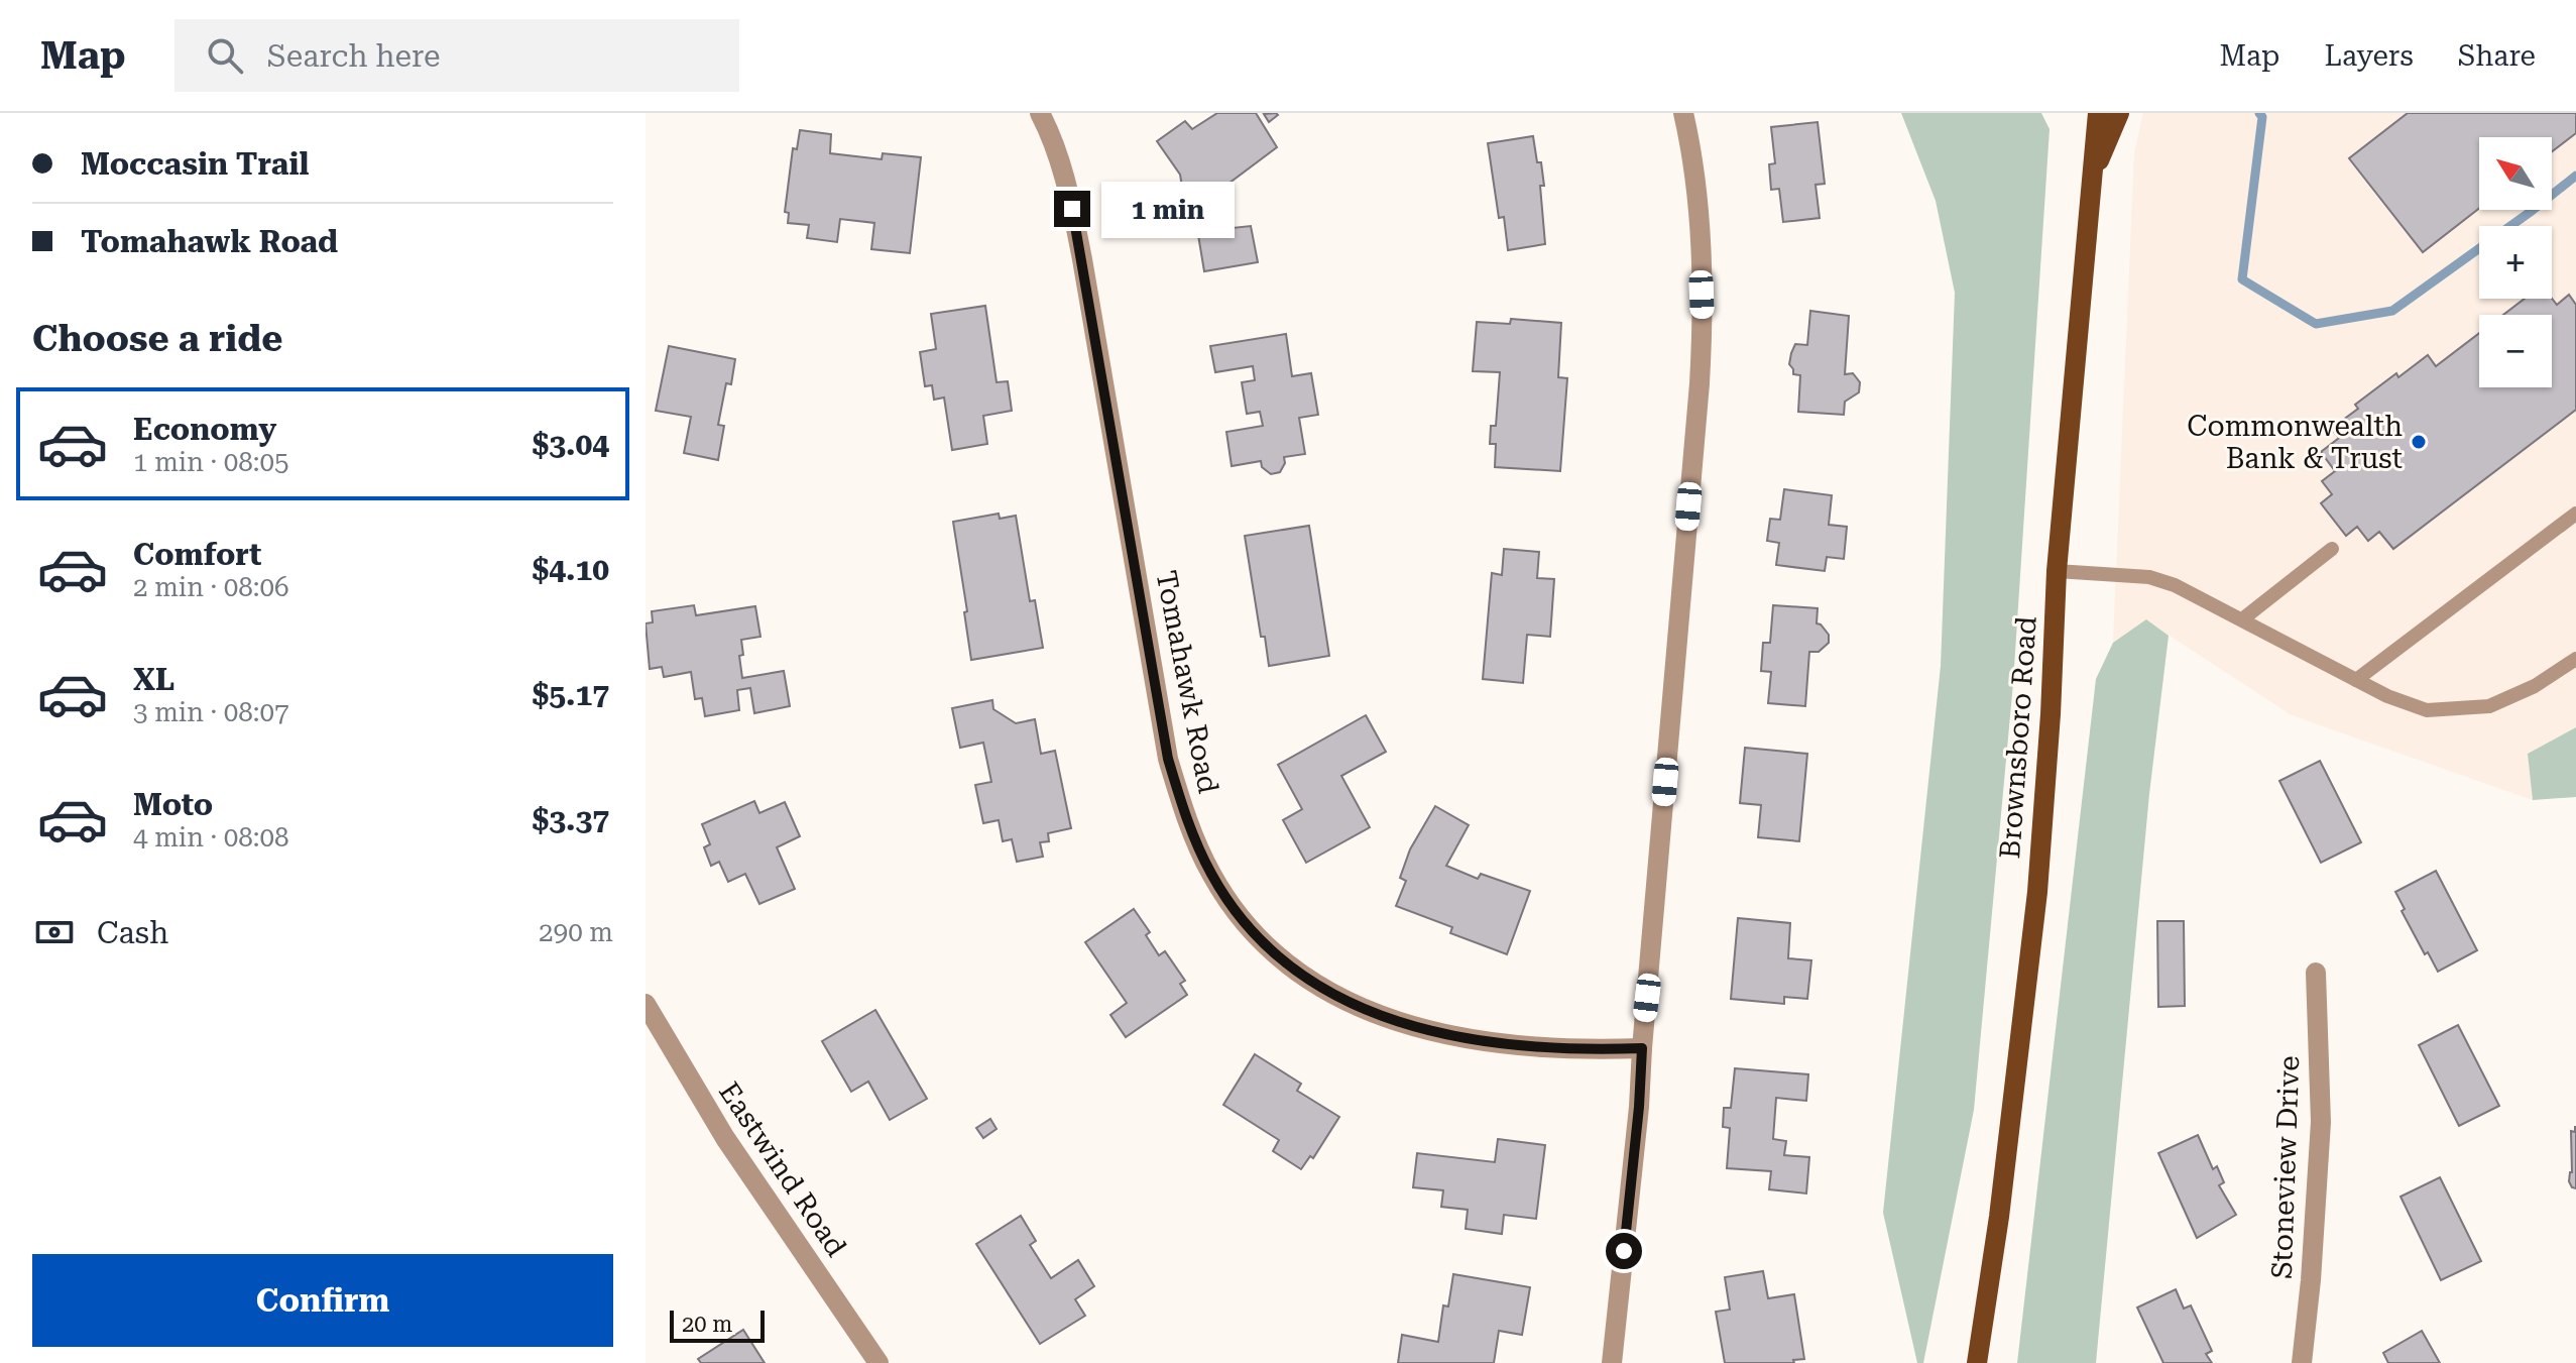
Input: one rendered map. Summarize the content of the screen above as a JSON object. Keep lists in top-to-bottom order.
{
  "streets": {
    "main road": ["Brownsboro Road"],
    "street": ["Tomahawk Road", "Stoneview Drive", "Eastwind Road"]
  },
  "places": ["Commonwealth Bank & Trust"],
  "scale_bar": "20 m",
  "north": "top left",
  "page": {
    "header": "Map",
    "search": "Search here",
    "nav": ["Map", "Layers", "Share"],
    "banner": ["Moccasin Trail", "Tomahawk Road"],
    "map_buttons": ["+", "−"],
    "bubble": "1 min",
    "heading": "Choose a ride",
    "list": [
      {
        "name": "Economy",
        "note": "1 min · 08:05",
        "value": "$3.04"
      },
      {
        "name": "Comfort",
        "note": "2 min · 08:06",
        "value": "$4.10"
      },
      {
        "name": "XL",
        "note": "3 min · 08:07",
        "value": "$5.17"
      },
      {
        "name": "Moto",
        "note": "4 min · 08:08",
        "value": "$3.37"
      }
    ],
    "pay": ["Cash", "290 m"],
    "buttons": "Confirm",
    "scale": "20 m"
  }
}
